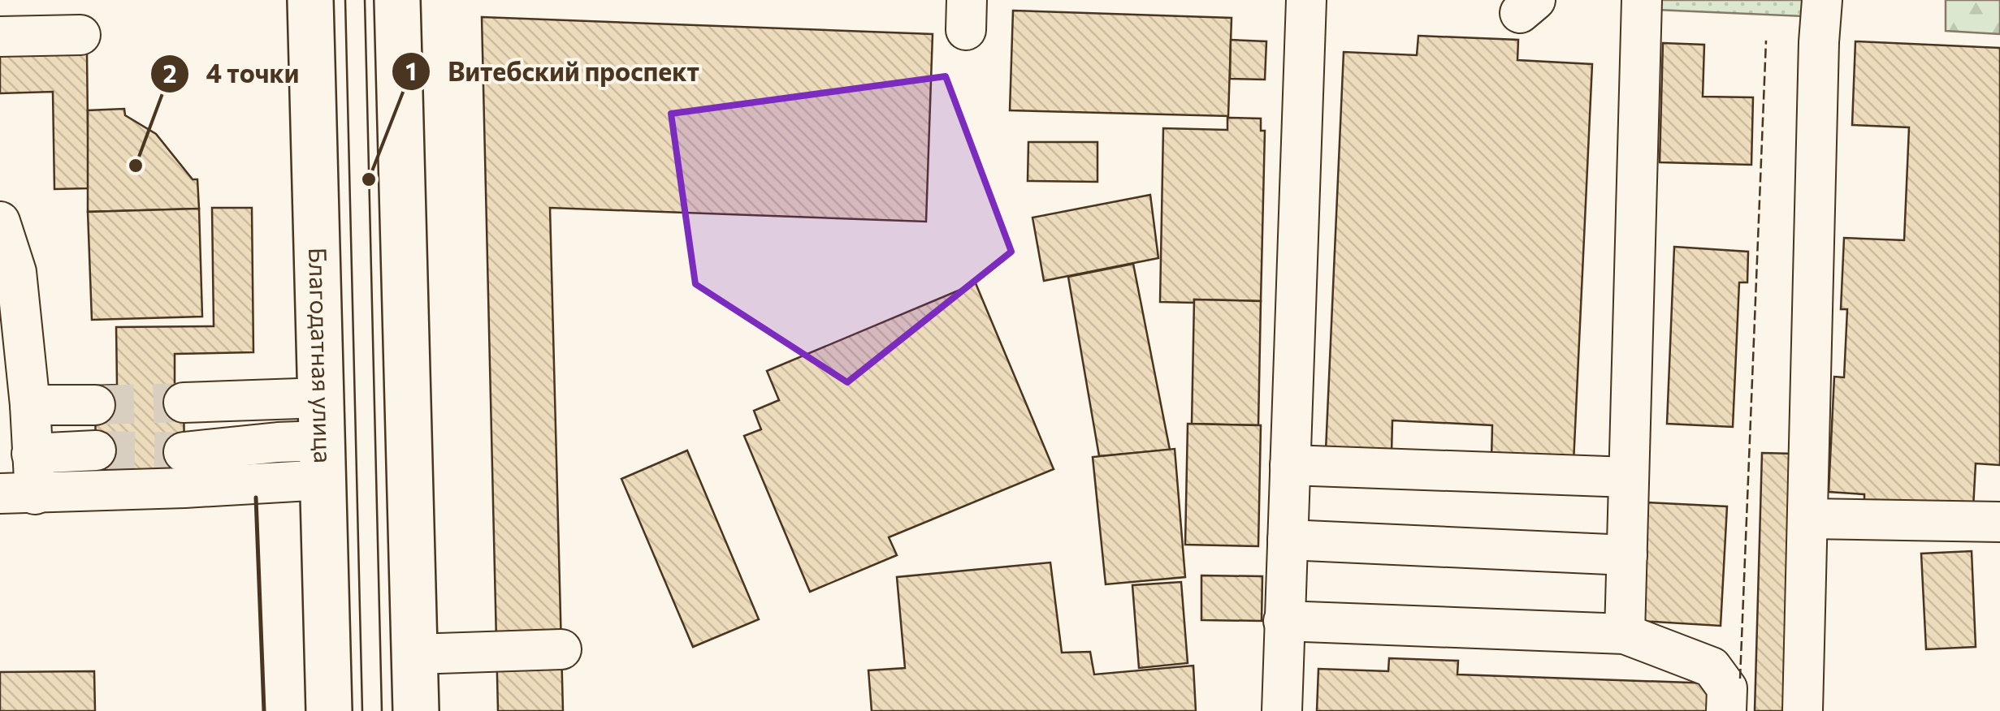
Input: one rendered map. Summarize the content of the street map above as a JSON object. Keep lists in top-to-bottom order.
{
  "streets": {
    "main road": ["Благодатная улица"]
  },
  "places": ["4 точки", "Витебский проспект"]
}
